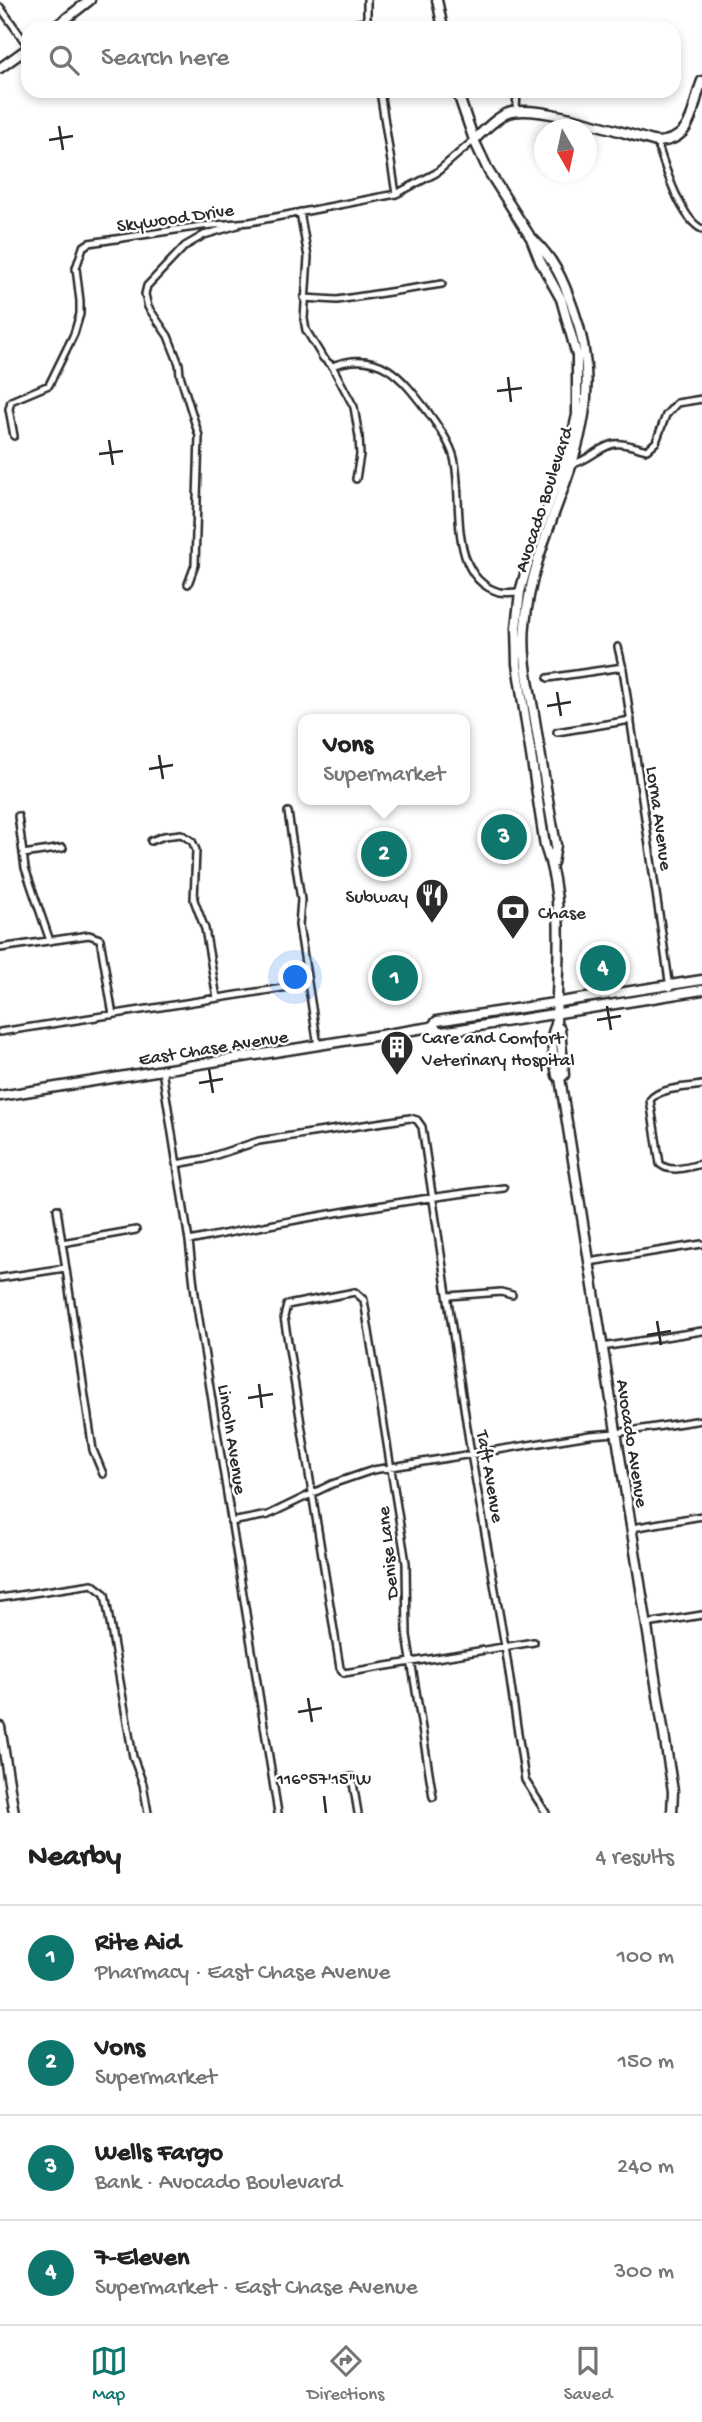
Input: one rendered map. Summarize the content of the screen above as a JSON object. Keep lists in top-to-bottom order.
{
  "streets": {
    "main road": ["Avocado Boulevard", "East Chase Avenue", "Avocado Avenue"],
    "street": [
      "Skywood Drive",
      "Lorna Avenue",
      "Lincoln Avenue",
      "Taft Avenue",
      "Denise Lane"
    ]
  },
  "crossings": [
    ["Skywood Drive", "Avocado Boulevard"],
    ["Avocado Boulevard", "East Chase Avenue"],
    ["Avocado Boulevard", "Avocado Avenue"],
    ["Lorna Avenue", "East Chase Avenue"],
    ["East Chase Avenue", "Lincoln Avenue"],
    ["East Chase Avenue", "Avocado Avenue"],
    ["Lincoln Avenue", "Taft Avenue"]
  ],
  "places": {
    "restaurant": ["Subway"],
    "bank": ["Chase"],
    "building": ["Care and Comfort Veterinary Hospital"]
  },
  "north": "bottom",
  "page": {
    "search": "Search here",
    "popup": ["Vons", "Supermarket"],
    "pins": [
      "3",
      "2",
      "4",
      "1"
    ],
    "heading": ["Nearby", "4 results"],
    "list": [
      {
        "mark": "1",
        "name": "Rite Aid",
        "note": "Pharmacy · East Chase Avenue",
        "value": "100 m"
      },
      {
        "mark": "2",
        "name": "Vons",
        "note": "Supermarket",
        "value": "150 m"
      },
      {
        "mark": "3",
        "name": "Wells Fargo",
        "note": "Bank · Avocado Boulevard",
        "value": "240 m"
      },
      {
        "mark": "4",
        "name": "7-Eleven",
        "note": "Supermarket · East Chase Avenue",
        "value": "300 m"
      }
    ],
    "nav": ["Map", "Directions", "Saved"]
  },
  "coordinates": ["116°57'15\"W"]
}
